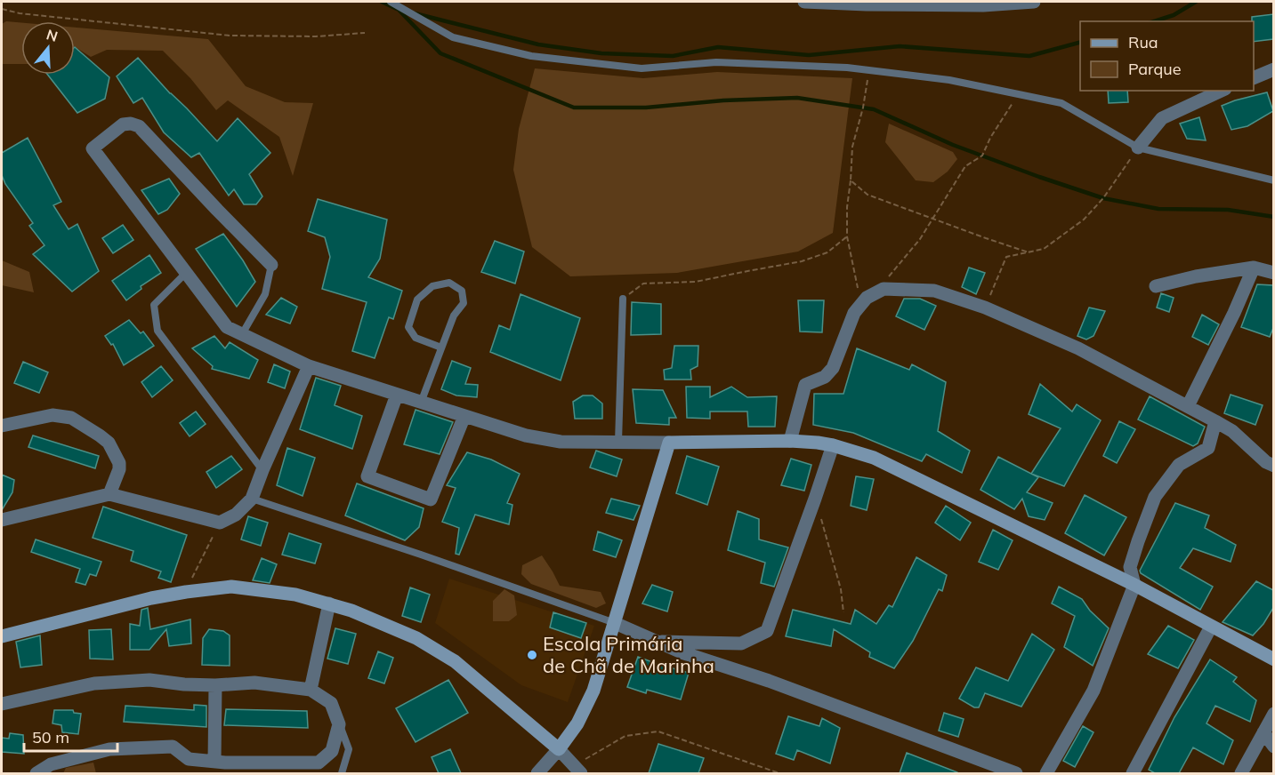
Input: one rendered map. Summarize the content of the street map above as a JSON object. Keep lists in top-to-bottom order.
{
  "places": ["Escola Primária de Chã de Marinha"],
  "legend": ["Rua", "Parque"],
  "scale_bar": "50 m",
  "north": "top"
}
